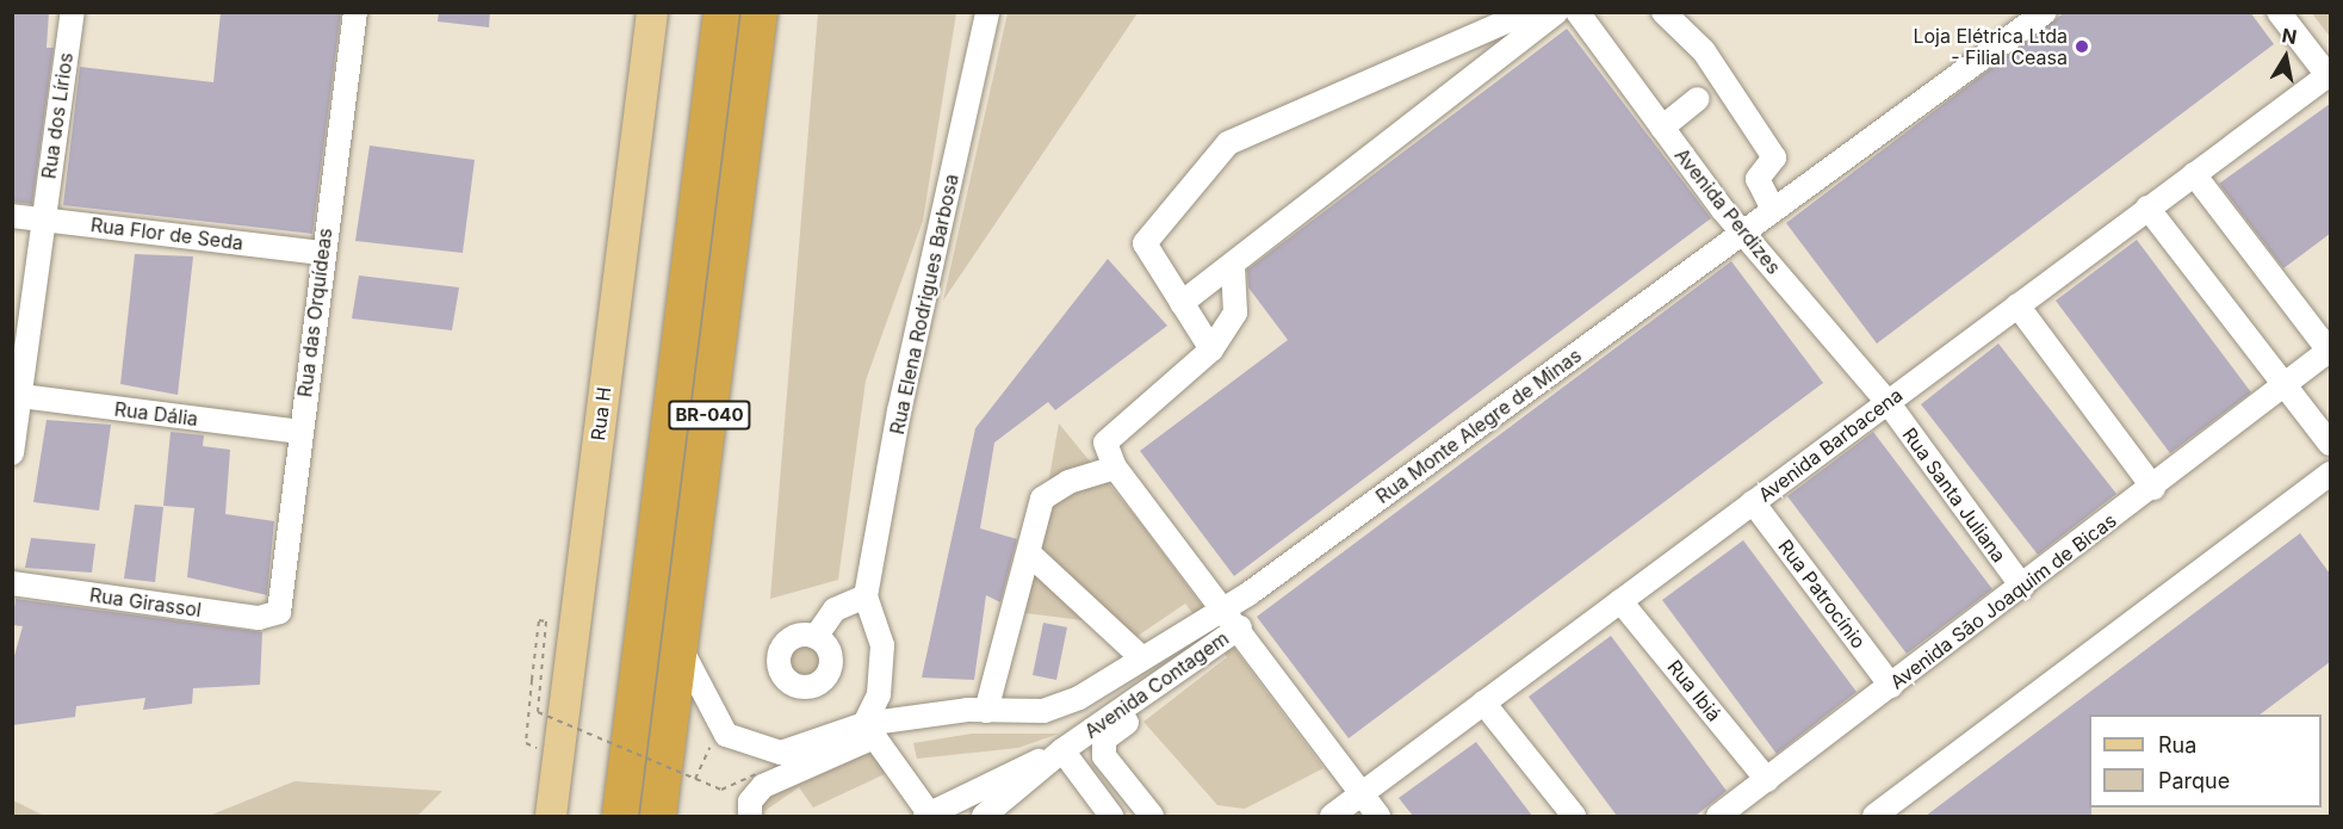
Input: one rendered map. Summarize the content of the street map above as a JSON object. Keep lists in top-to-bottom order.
{
  "streets": {
    "highway": ["BR-040"],
    "main road": ["Rua H"],
    "street": [
      "Rua dos Lírios",
      "Avenida Perdizes",
      "Rua Flor de Seda",
      "Rua Elena Rodrigues Barbosa",
      "Rua das Orquídeas",
      "Rua Dália",
      "Rua Monte Alegre de Minas",
      "Avenida Barbacena",
      "Rua Santa Juliana",
      "Rua Patrocínio",
      "Avenida São Joaquim de Bicas",
      "Rua Girassol",
      "Avenida Contagem",
      "Rua Ibiá"
    ]
  },
  "crossings": [
    ["Rua dos Lírios", "Rua Flor de Seda"],
    ["Rua dos Lírios", "Rua Dália"],
    ["Avenida Perdizes", "Rua Monte Alegre de Minas"],
    ["Avenida Perdizes", "Avenida Barbacena"],
    ["Avenida Perdizes", "Rua Santa Juliana"],
    ["Rua Flor de Seda", "Rua das Orquídeas"],
    ["Rua Elena Rodrigues Barbosa", "Rua Monte Alegre de Minas"],
    ["Rua das Orquídeas", "Rua Dália"],
    ["Rua das Orquídeas", "Rua Girassol"],
    ["Rua Monte Alegre de Minas", "Avenida Contagem"],
    ["Avenida Barbacena", "Rua Santa Juliana"],
    ["Avenida Barbacena", "Rua Patrocínio"],
    ["Avenida Barbacena", "Rua Ibiá"],
    ["Rua Santa Juliana", "Avenida São Joaquim de Bicas"],
    ["Rua Patrocínio", "Avenida São Joaquim de Bicas"],
    ["Avenida São Joaquim de Bicas", "Rua Ibiá"]
  ],
  "places": ["Loja Elétrica Ltda - Filial Ceasa"],
  "legend": ["Rua", "Parque"],
  "north": "top"
}
